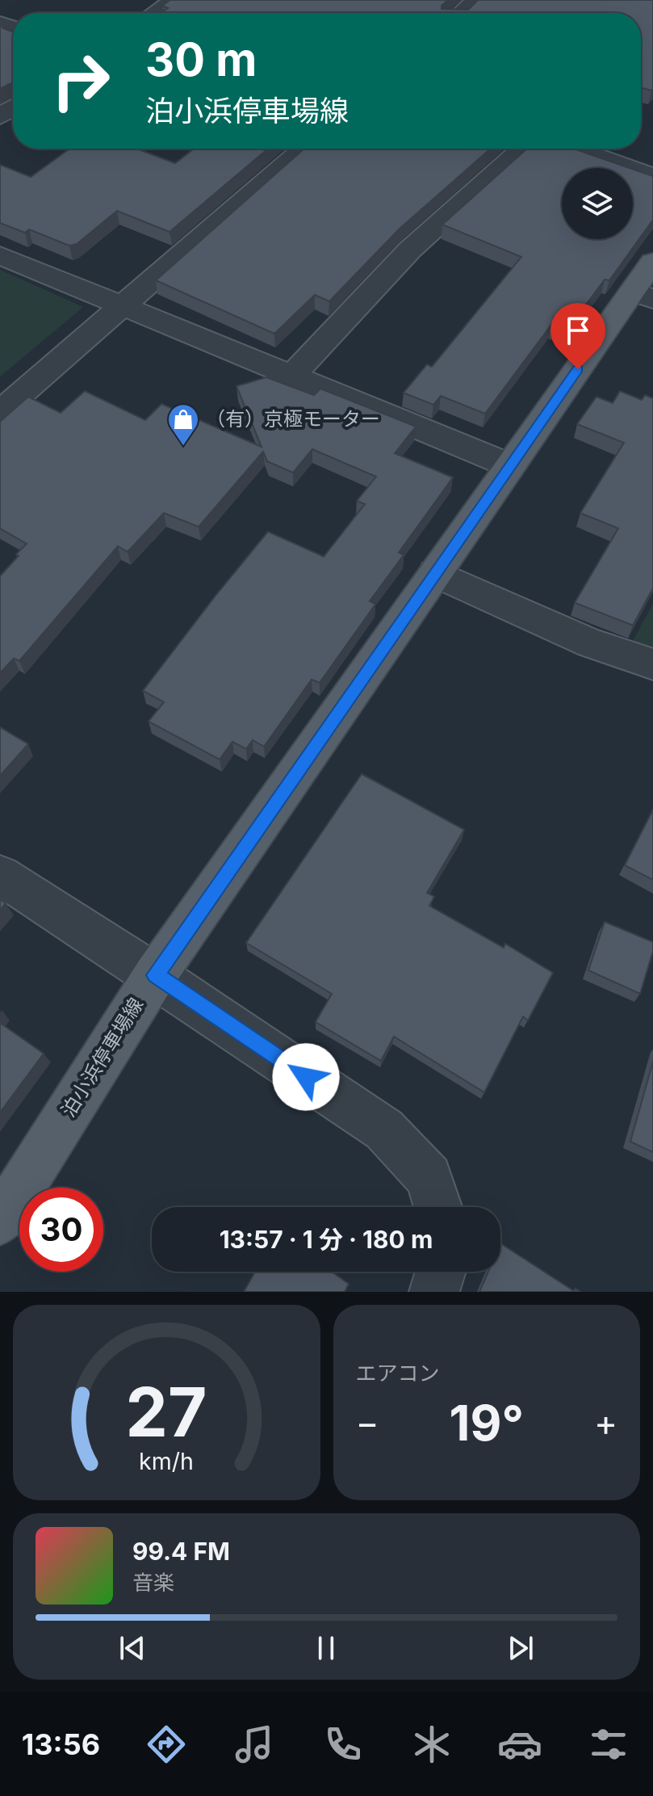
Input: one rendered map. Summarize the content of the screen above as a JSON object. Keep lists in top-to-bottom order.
{
  "streets": {
    "main road": ["泊小浜停車場線"]
  },
  "places": {
    "shop": ["（有）京極モーター"]
  },
  "page": {
    "turn": ["30 m", "泊小浜停車場線"],
    "limit": "30",
    "trip": "13:57 · 1 分 · 180 m",
    "tile": "エアコン",
    "heat": ["−", "19°", "+"],
    "song": ["99.4 FM", "音楽"],
    "tabs": "13:56",
    "gauge": ["27", "km/h"]
  }
}
